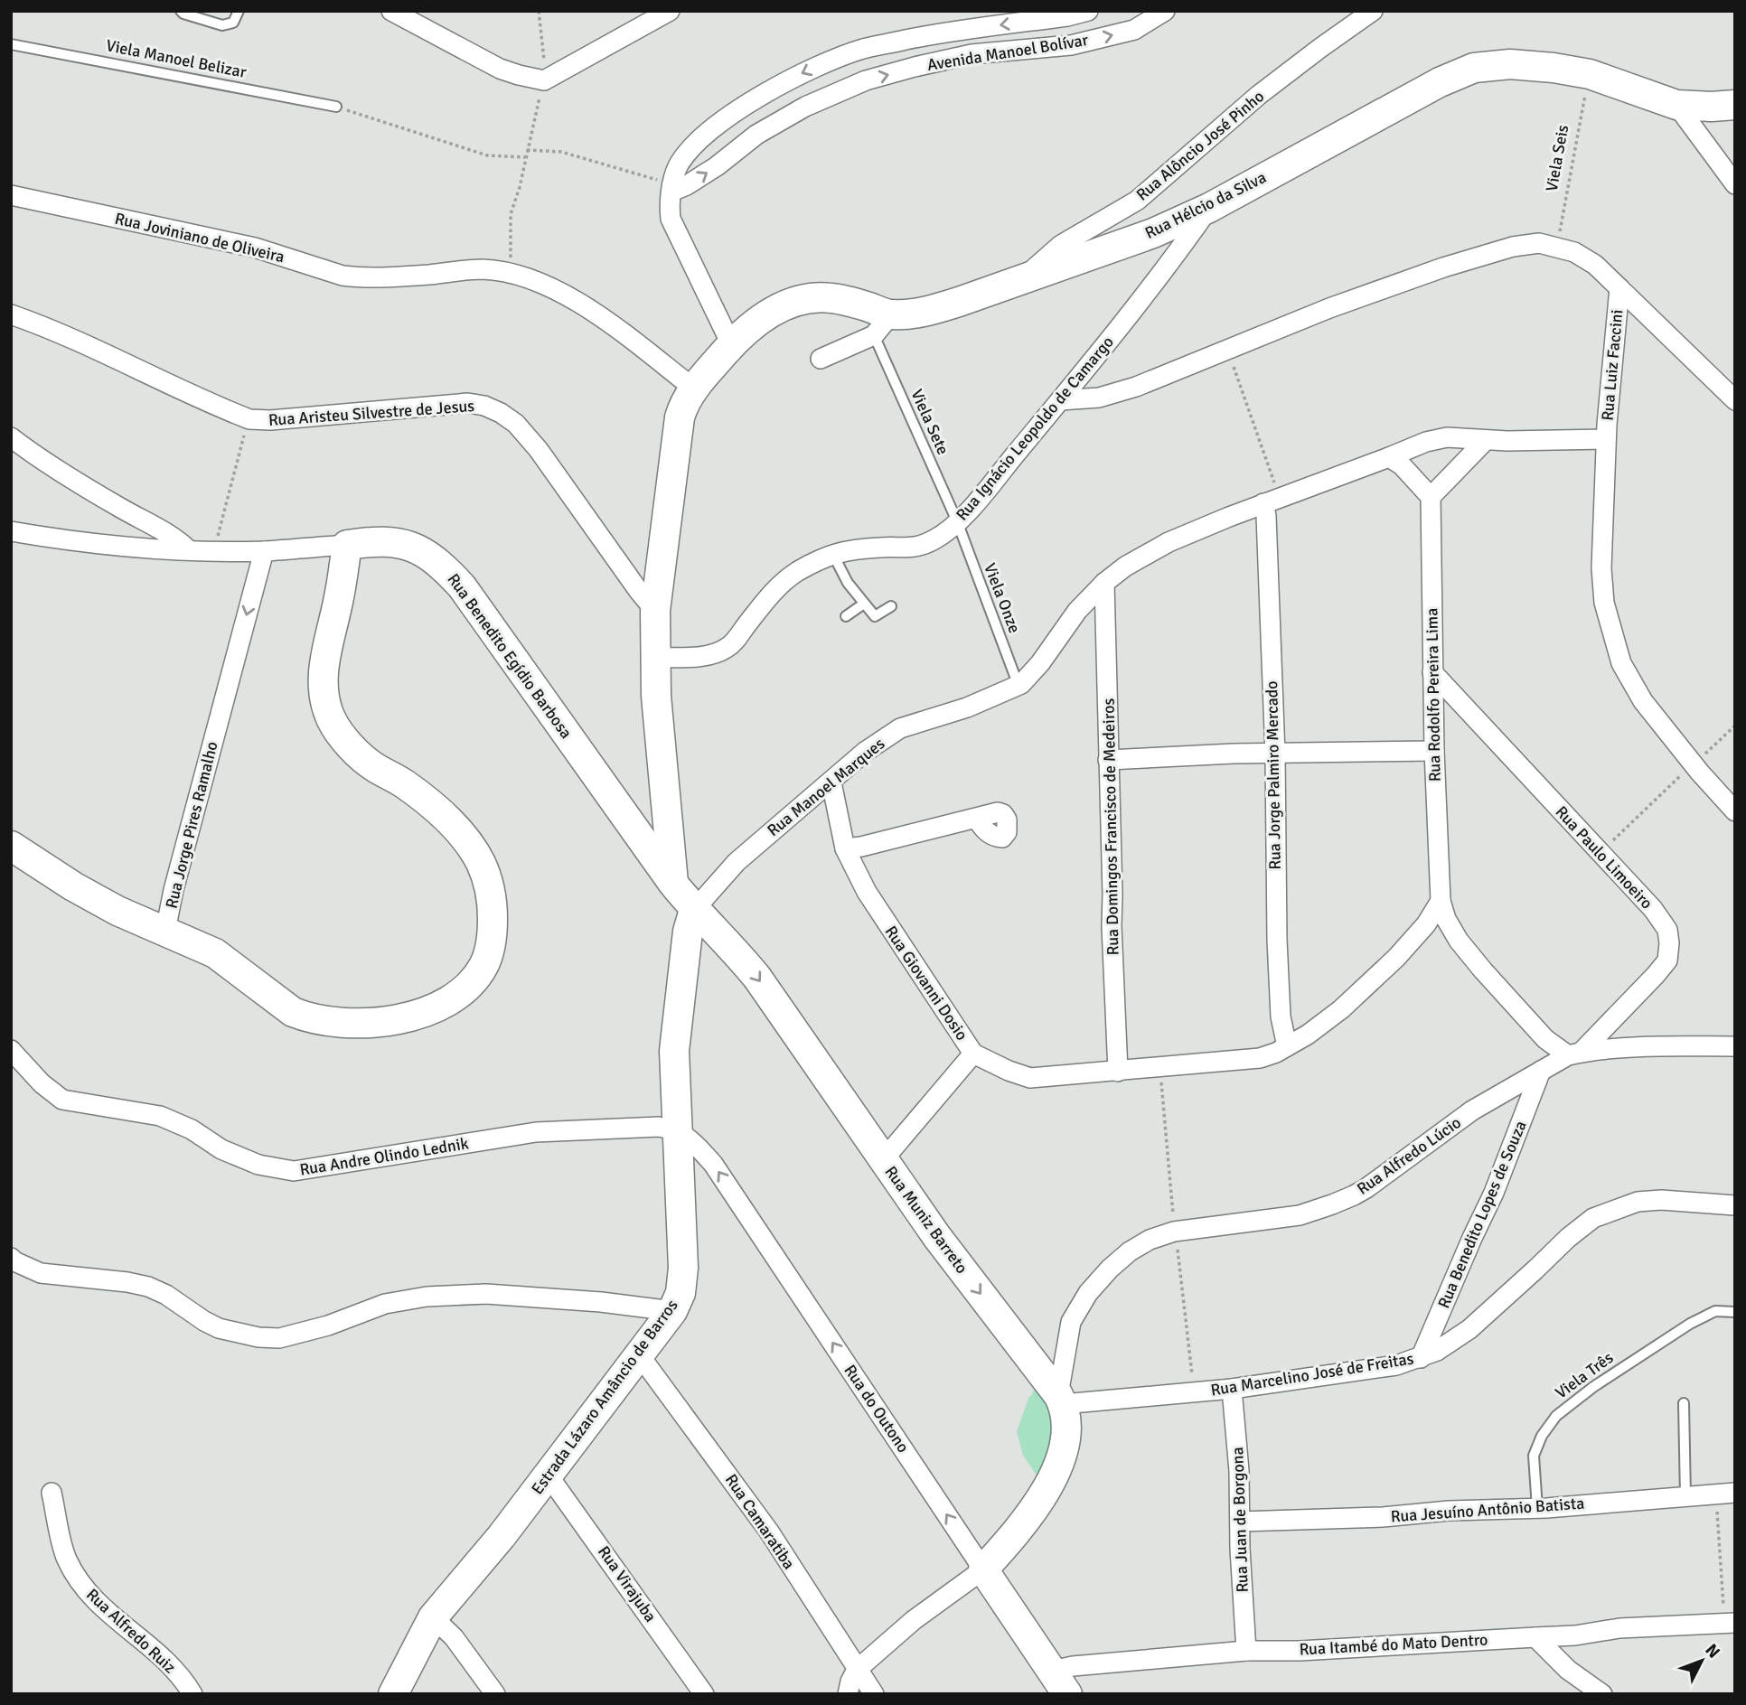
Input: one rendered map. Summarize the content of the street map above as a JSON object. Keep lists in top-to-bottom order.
{
  "streets": {
    "street": [
      "Avenida Manoel Bolívar",
      "Rua Alôncio José Pinho",
      "Rua Hélcio da Silva",
      "Rua Joviniano de Oliveira",
      "Rua Luiz Faccini",
      "Rua Aristeu Silvestre de Jesus",
      "Rua Ignácio Leopoldo de Camargo",
      "Rua Benedito Egídio Barbosa",
      "Rua Rodolfo Pereira Lima",
      "Rua Jorge Palmiro Mercado",
      "Rua Manoel Marques",
      "Rua Jorge Pires Ramalho",
      "Rua Domingos Francisco de Medeiros",
      "Rua Paulo Limoeiro",
      "Rua Giovanni Dosio",
      "Rua Alfredo Lúcio",
      "Rua Andre Olindo Lednik",
      "Rua Benedito Lopes de Souza",
      "Rua Muniz Barreto",
      "Rua Marcelino José de Freitas",
      "Estrada Lázaro Amâncio de Barros",
      "Rua do Outono",
      "Rua Jesuíno Antônio Batista",
      "Rua Juan de Borgona",
      "Rua Camaratiba",
      "Rua Virajuba",
      "Rua Alfredo Ruiz",
      "Rua Itambé do Mato Dentro"
    ],
    "lane": [
      "Viela Manoel Belizar",
      "Viela Sete",
      "Viela Onze",
      "Viela Três"
    ],
    "path": ["Viela Seis"]
  },
  "crossings": [
    ["Rua Alôncio José Pinho", "Rua Hélcio da Silva"],
    ["Viela Seis", "Rua Hélcio da Silva"],
    ["Viela Seis", "Rua Luiz Faccini"],
    ["Rua Hélcio da Silva", "Rua Joviniano de Oliveira"],
    ["Rua Hélcio da Silva", "Viela Sete"],
    ["Rua Hélcio da Silva", "Rua Ignácio Leopoldo de Camargo"],
    ["Rua Luiz Faccini", "Rua Ignácio Leopoldo de Camargo"],
    ["Viela Sete", "Rua Ignácio Leopoldo de Camargo"],
    ["Viela Sete", "Viela Onze"],
    ["Rua Ignácio Leopoldo de Camargo", "Viela Onze"],
    ["Viela Onze", "Rua Manoel Marques"],
    ["Rua Benedito Egídio Barbosa", "Rua Jorge Pires Ramalho"],
    ["Rua Benedito Egídio Barbosa", "Rua Muniz Barreto"],
    ["Rua Rodolfo Pereira Lima", "Rua Paulo Limoeiro"],
    ["Rua Rodolfo Pereira Lima", "Rua Alfredo Lúcio"],
    ["Rua Manoel Marques", "Rua Giovanni Dosio"],
    ["Rua Manoel Marques", "Rua Muniz Barreto"],
    ["Rua Manoel Marques", "Estrada Lázaro Amâncio de Barros"],
    ["Rua Paulo Limoeiro", "Rua Alfredo Lúcio"],
    ["Rua Giovanni Dosio", "Rua Muniz Barreto"],
    ["Rua Alfredo Lúcio", "Rua Benedito Lopes de Souza"],
    ["Rua Alfredo Lúcio", "Rua Muniz Barreto"],
    ["Rua Alfredo Lúcio", "Rua Marcelino José de Freitas"],
    ["Rua Andre Olindo Lednik", "Estrada Lázaro Amâncio de Barros"],
    ["Rua Andre Olindo Lednik", "Rua do Outono"],
    ["Rua Benedito Lopes de Souza", "Rua Marcelino José de Freitas"],
    ["Rua Muniz Barreto", "Rua Marcelino José de Freitas"],
    ["Rua Muniz Barreto", "Estrada Lázaro Amâncio de Barros"],
    ["Rua Marcelino José de Freitas", "Rua Juan de Borgona"],
    ["Viela Três", "Rua Jesuíno Antônio Batista"],
    ["Estrada Lázaro Amâncio de Barros", "Rua do Outono"],
    ["Estrada Lázaro Amâncio de Barros", "Rua Camaratiba"],
    ["Estrada Lázaro Amâncio de Barros", "Rua Virajuba"],
    ["Rua do Outono", "Rua Itambé do Mato Dentro"],
    ["Rua Jesuíno Antônio Batista", "Rua Juan de Borgona"],
    ["Rua Juan de Borgona", "Rua Itambé do Mato Dentro"]
  ],
  "one_way": ["Rua Muniz Barreto", "Rua do Outono"],
  "north": "top right"
}
